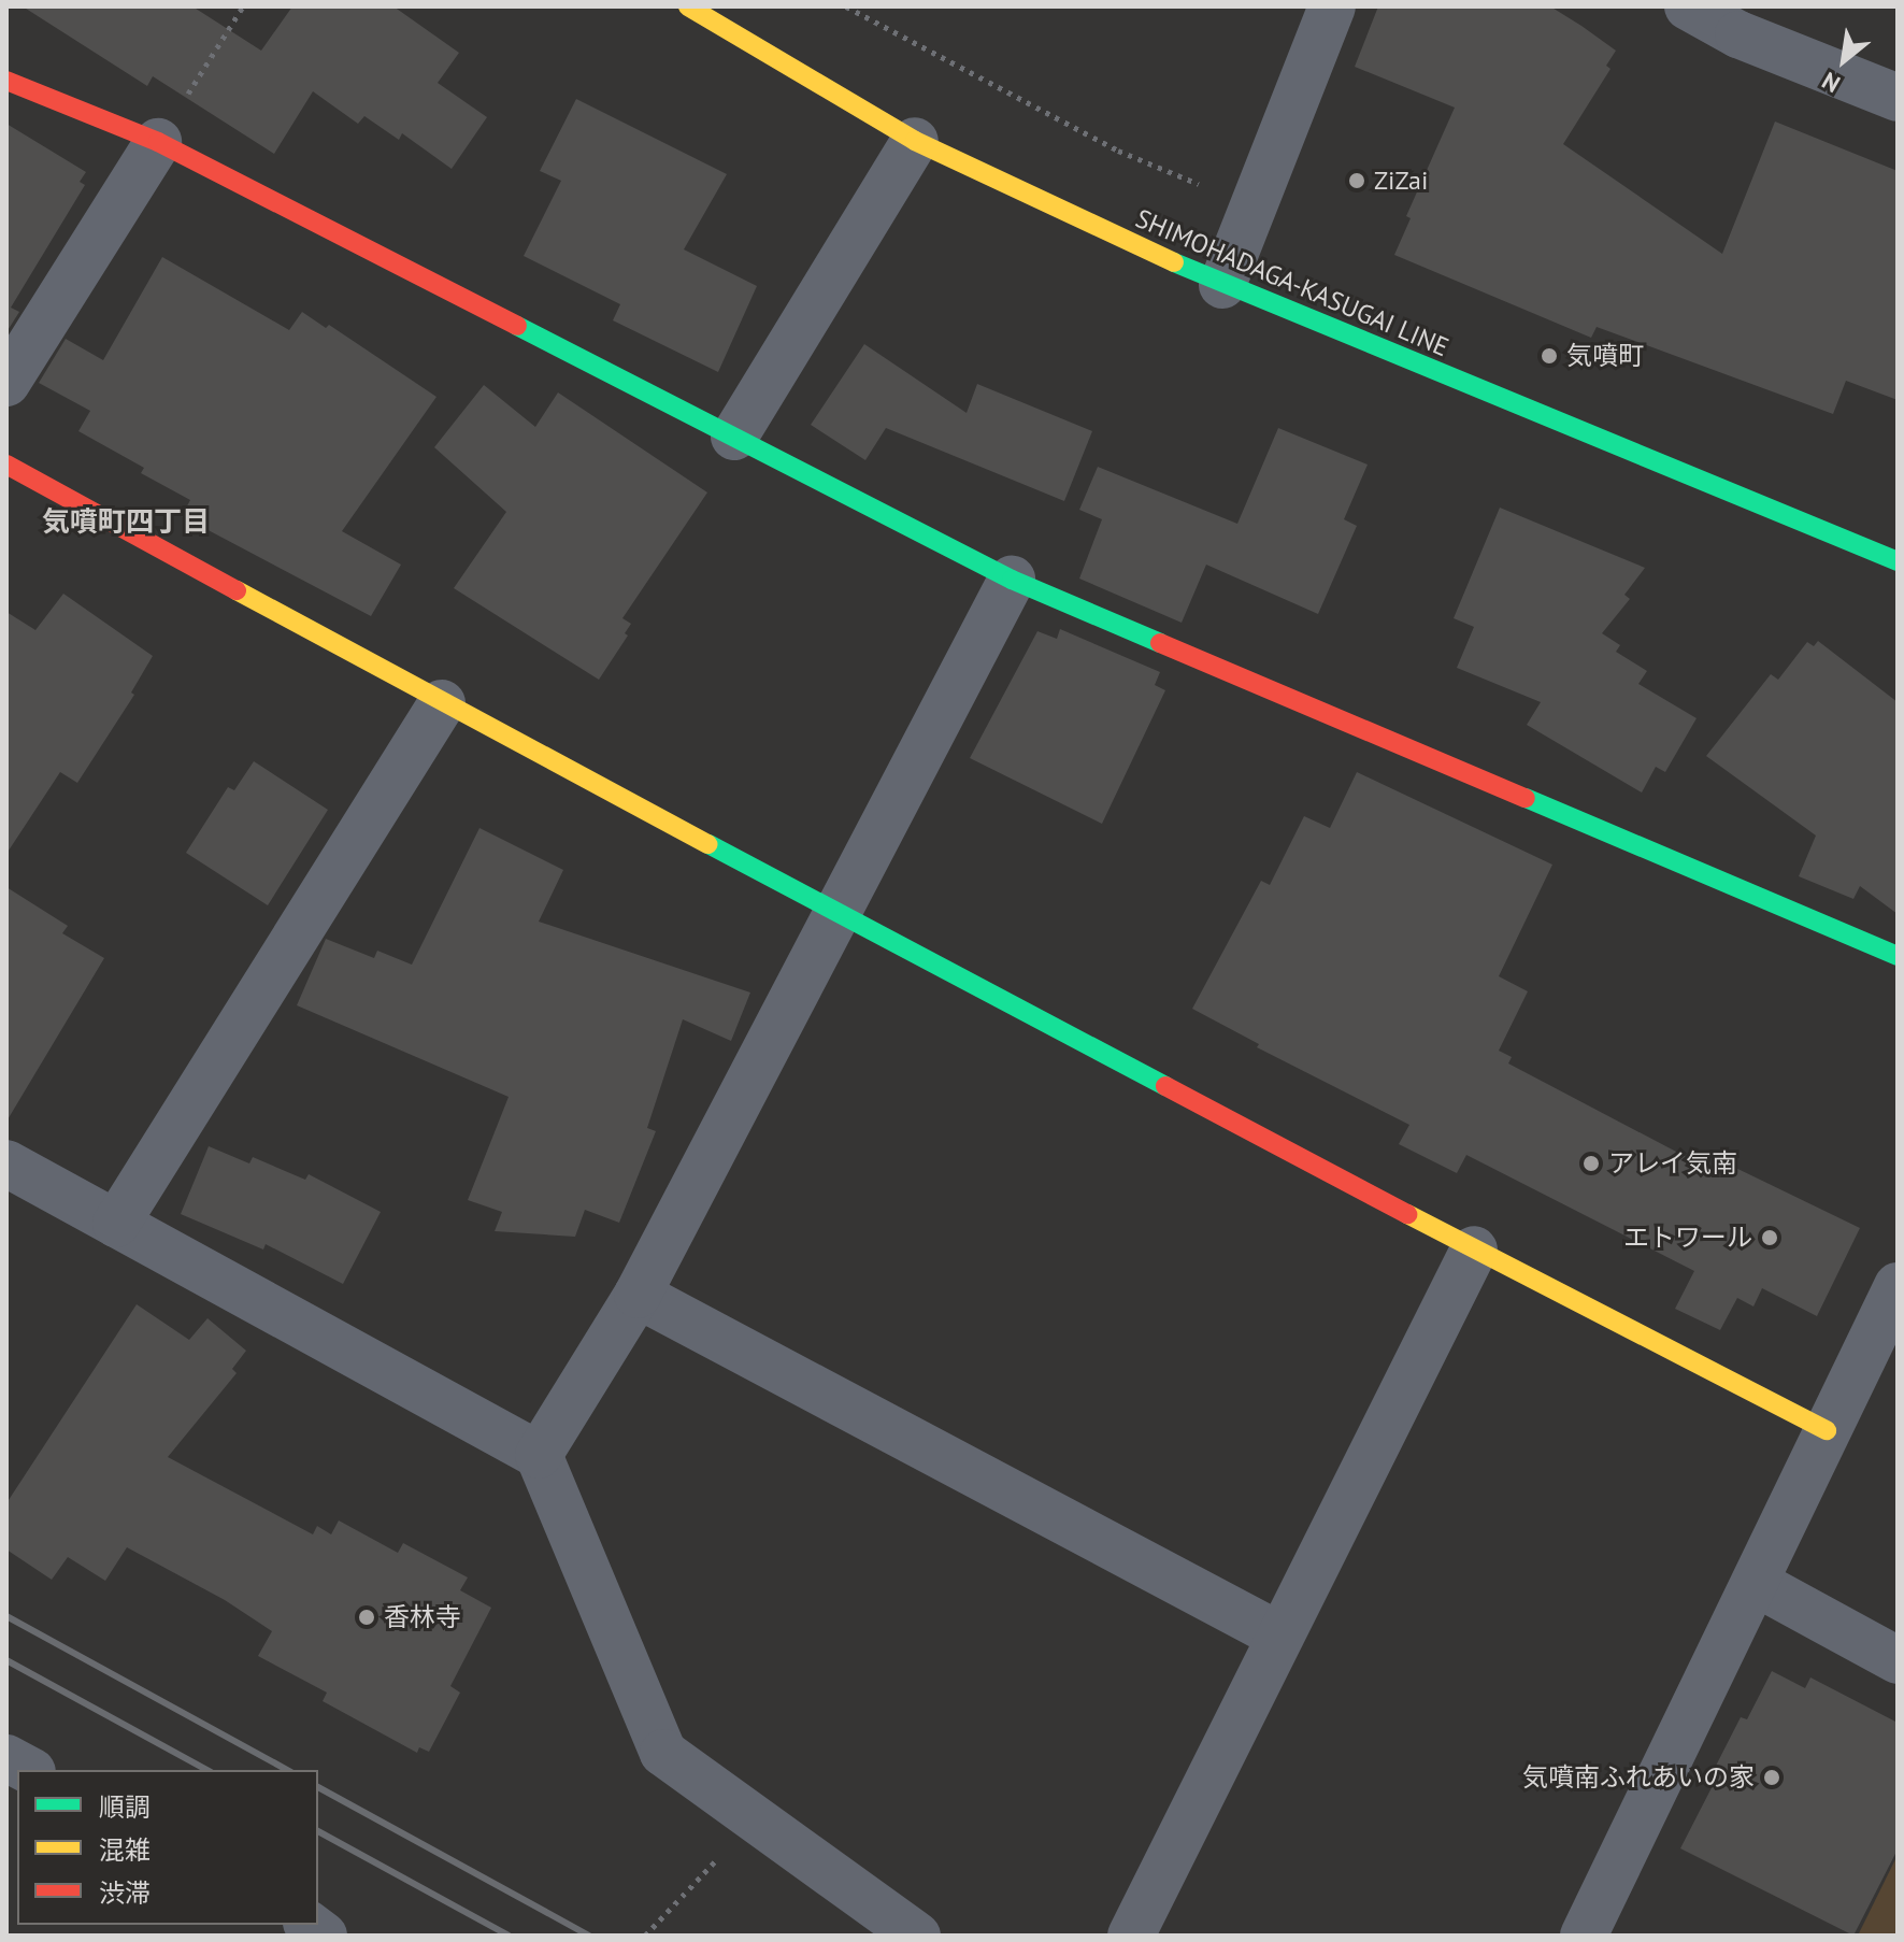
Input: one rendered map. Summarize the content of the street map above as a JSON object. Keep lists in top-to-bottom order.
{
  "streets": {
    "street": ["SHIMOHADAGA-KASUGAI LINE"]
  },
  "districts": ["気噴町四丁目"],
  "places": [
    "ZiZai",
    "気噴町",
    "アレイ気南",
    "エトワール",
    "香林寺",
    "気噴南ふれあいの家"
  ],
  "legend": ["順調", "混雑", "渋滞"],
  "north": "bottom left"
}
